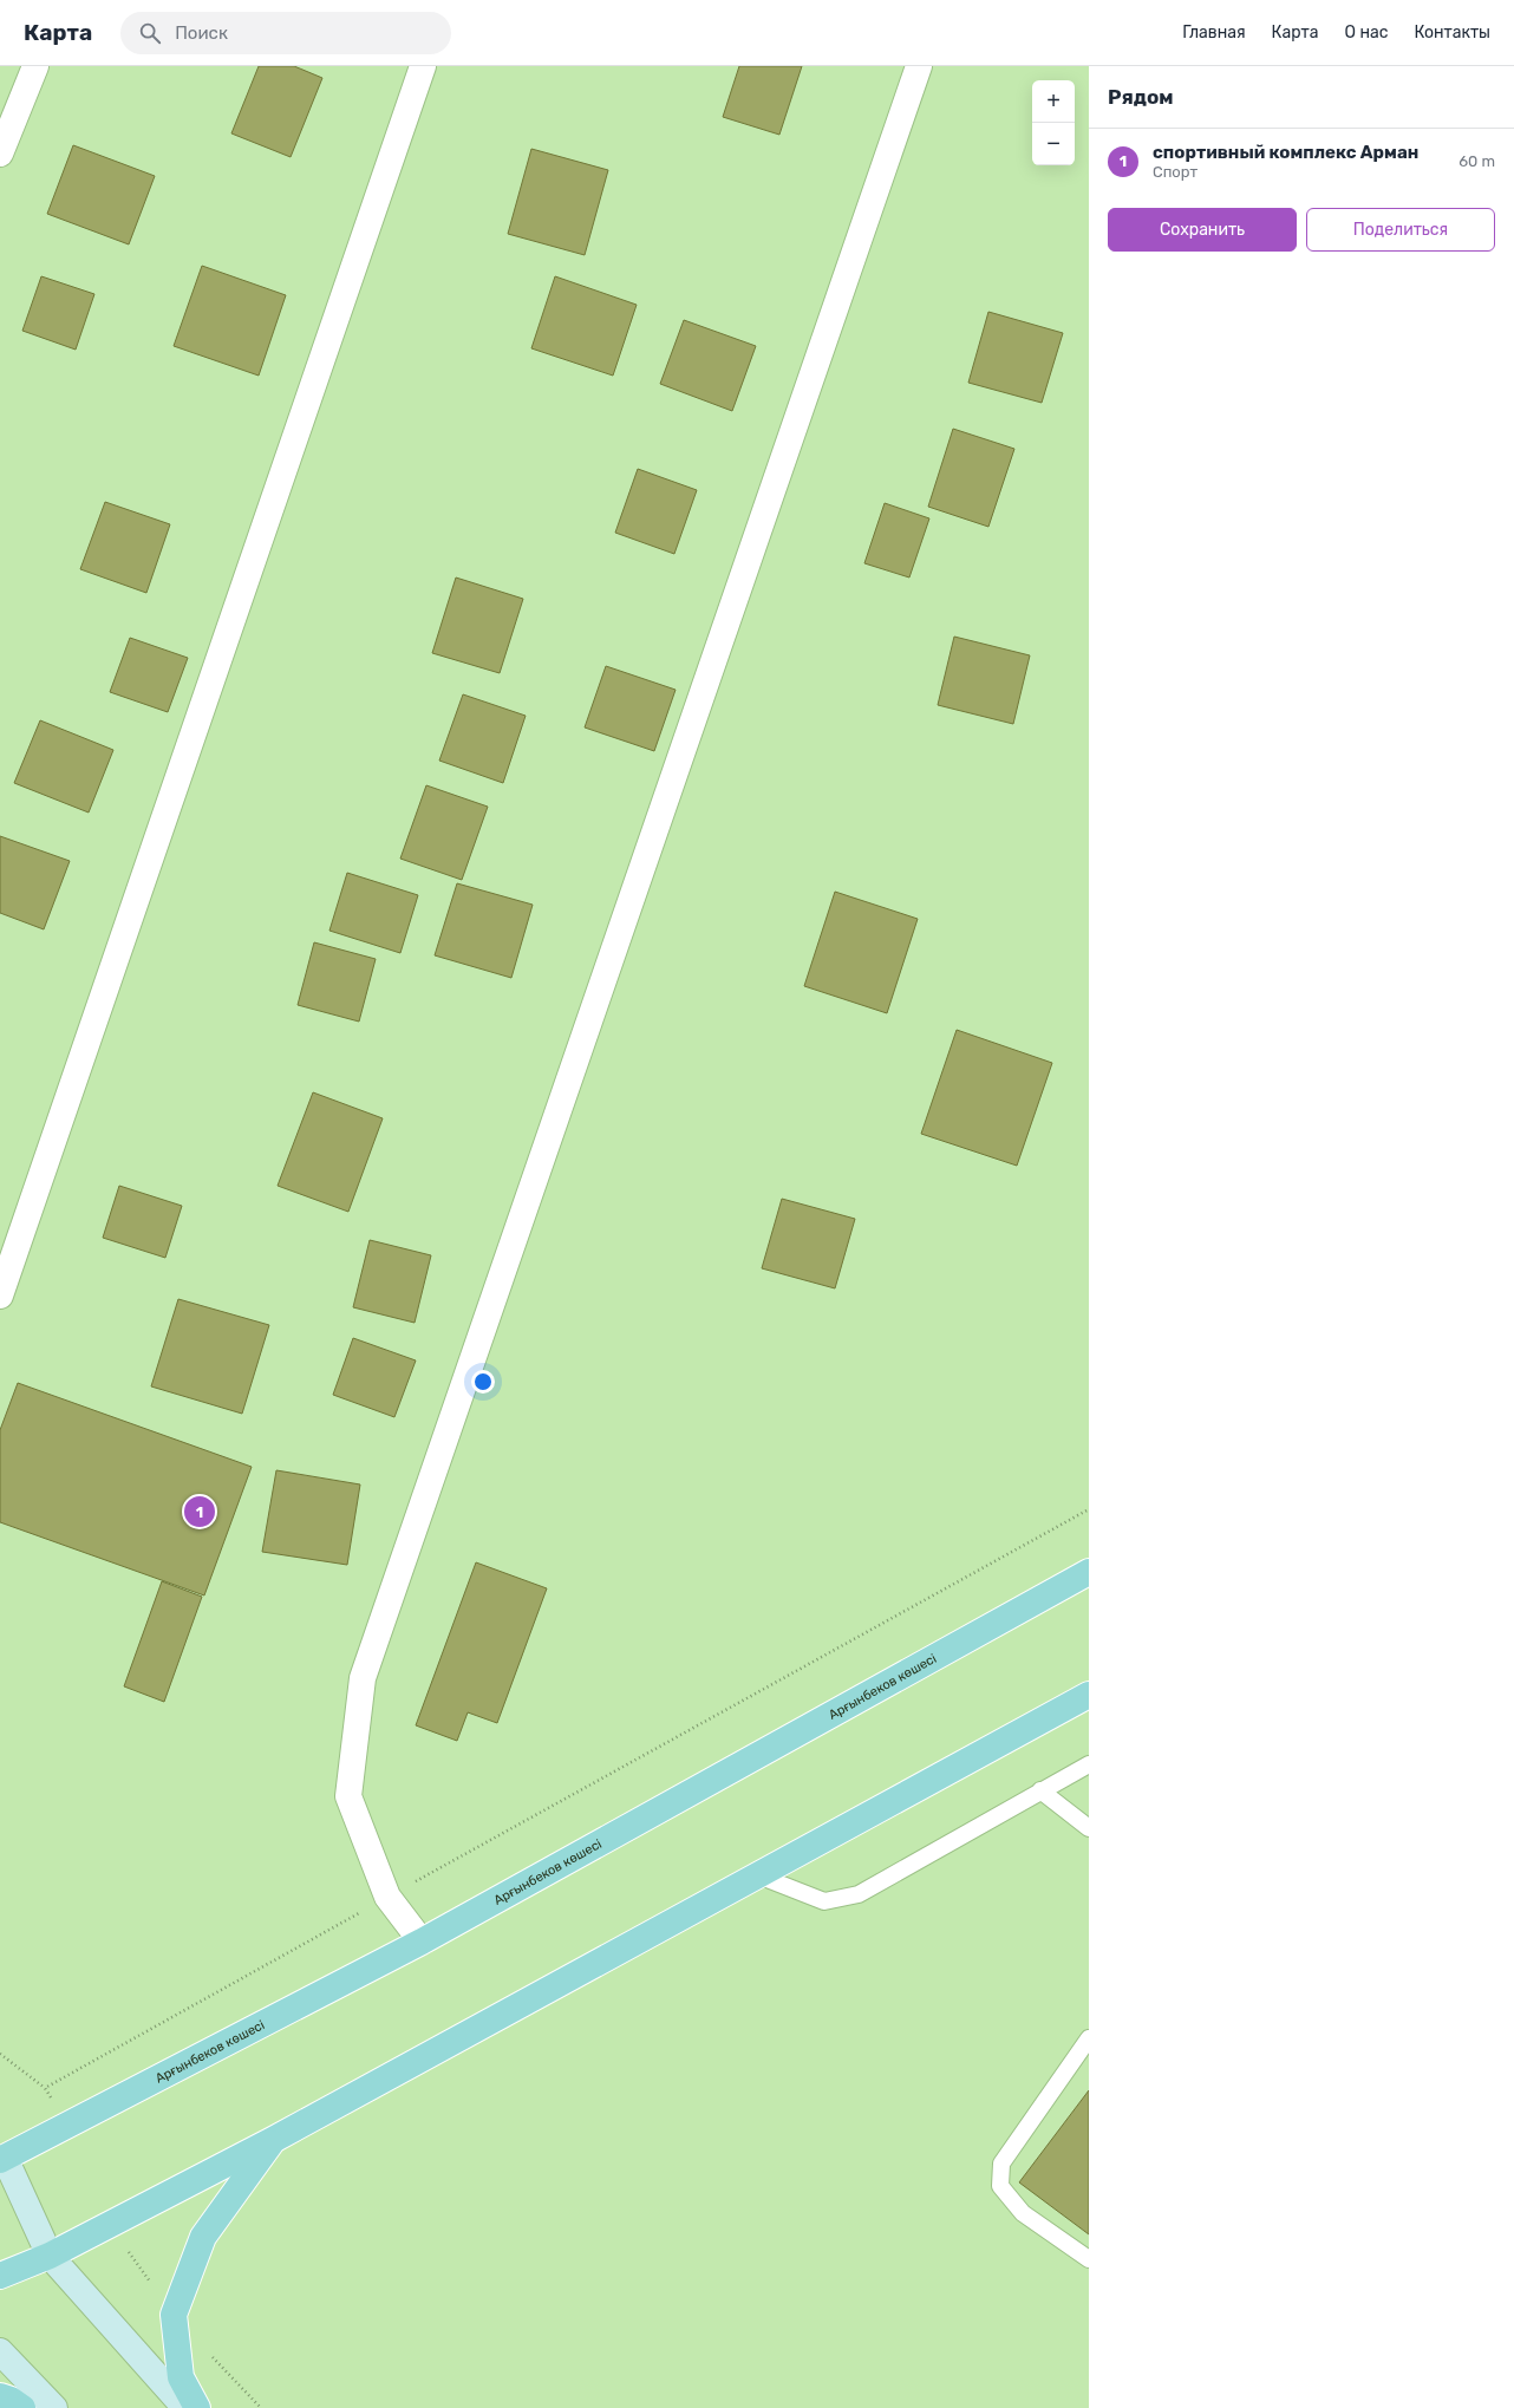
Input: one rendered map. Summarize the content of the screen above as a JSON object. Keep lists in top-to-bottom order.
{
  "streets": {
    "main road": ["Арғынбеков көшесі"]
  },
  "page": {
    "header": "Карта",
    "search": "Поиск",
    "nav": [
      "Главная",
      "Карта",
      "О нас",
      "Контакты"
    ],
    "heading": "Рядом",
    "map_buttons": ["+", "−"],
    "list": [
      {
        "mark": "1",
        "name": "спортивный комплекс Арман",
        "note": "Спорт",
        "value": "60 m"
      }
    ],
    "buttons": ["Сохранить", "Поделиться"],
    "pins": "1"
  }
}
